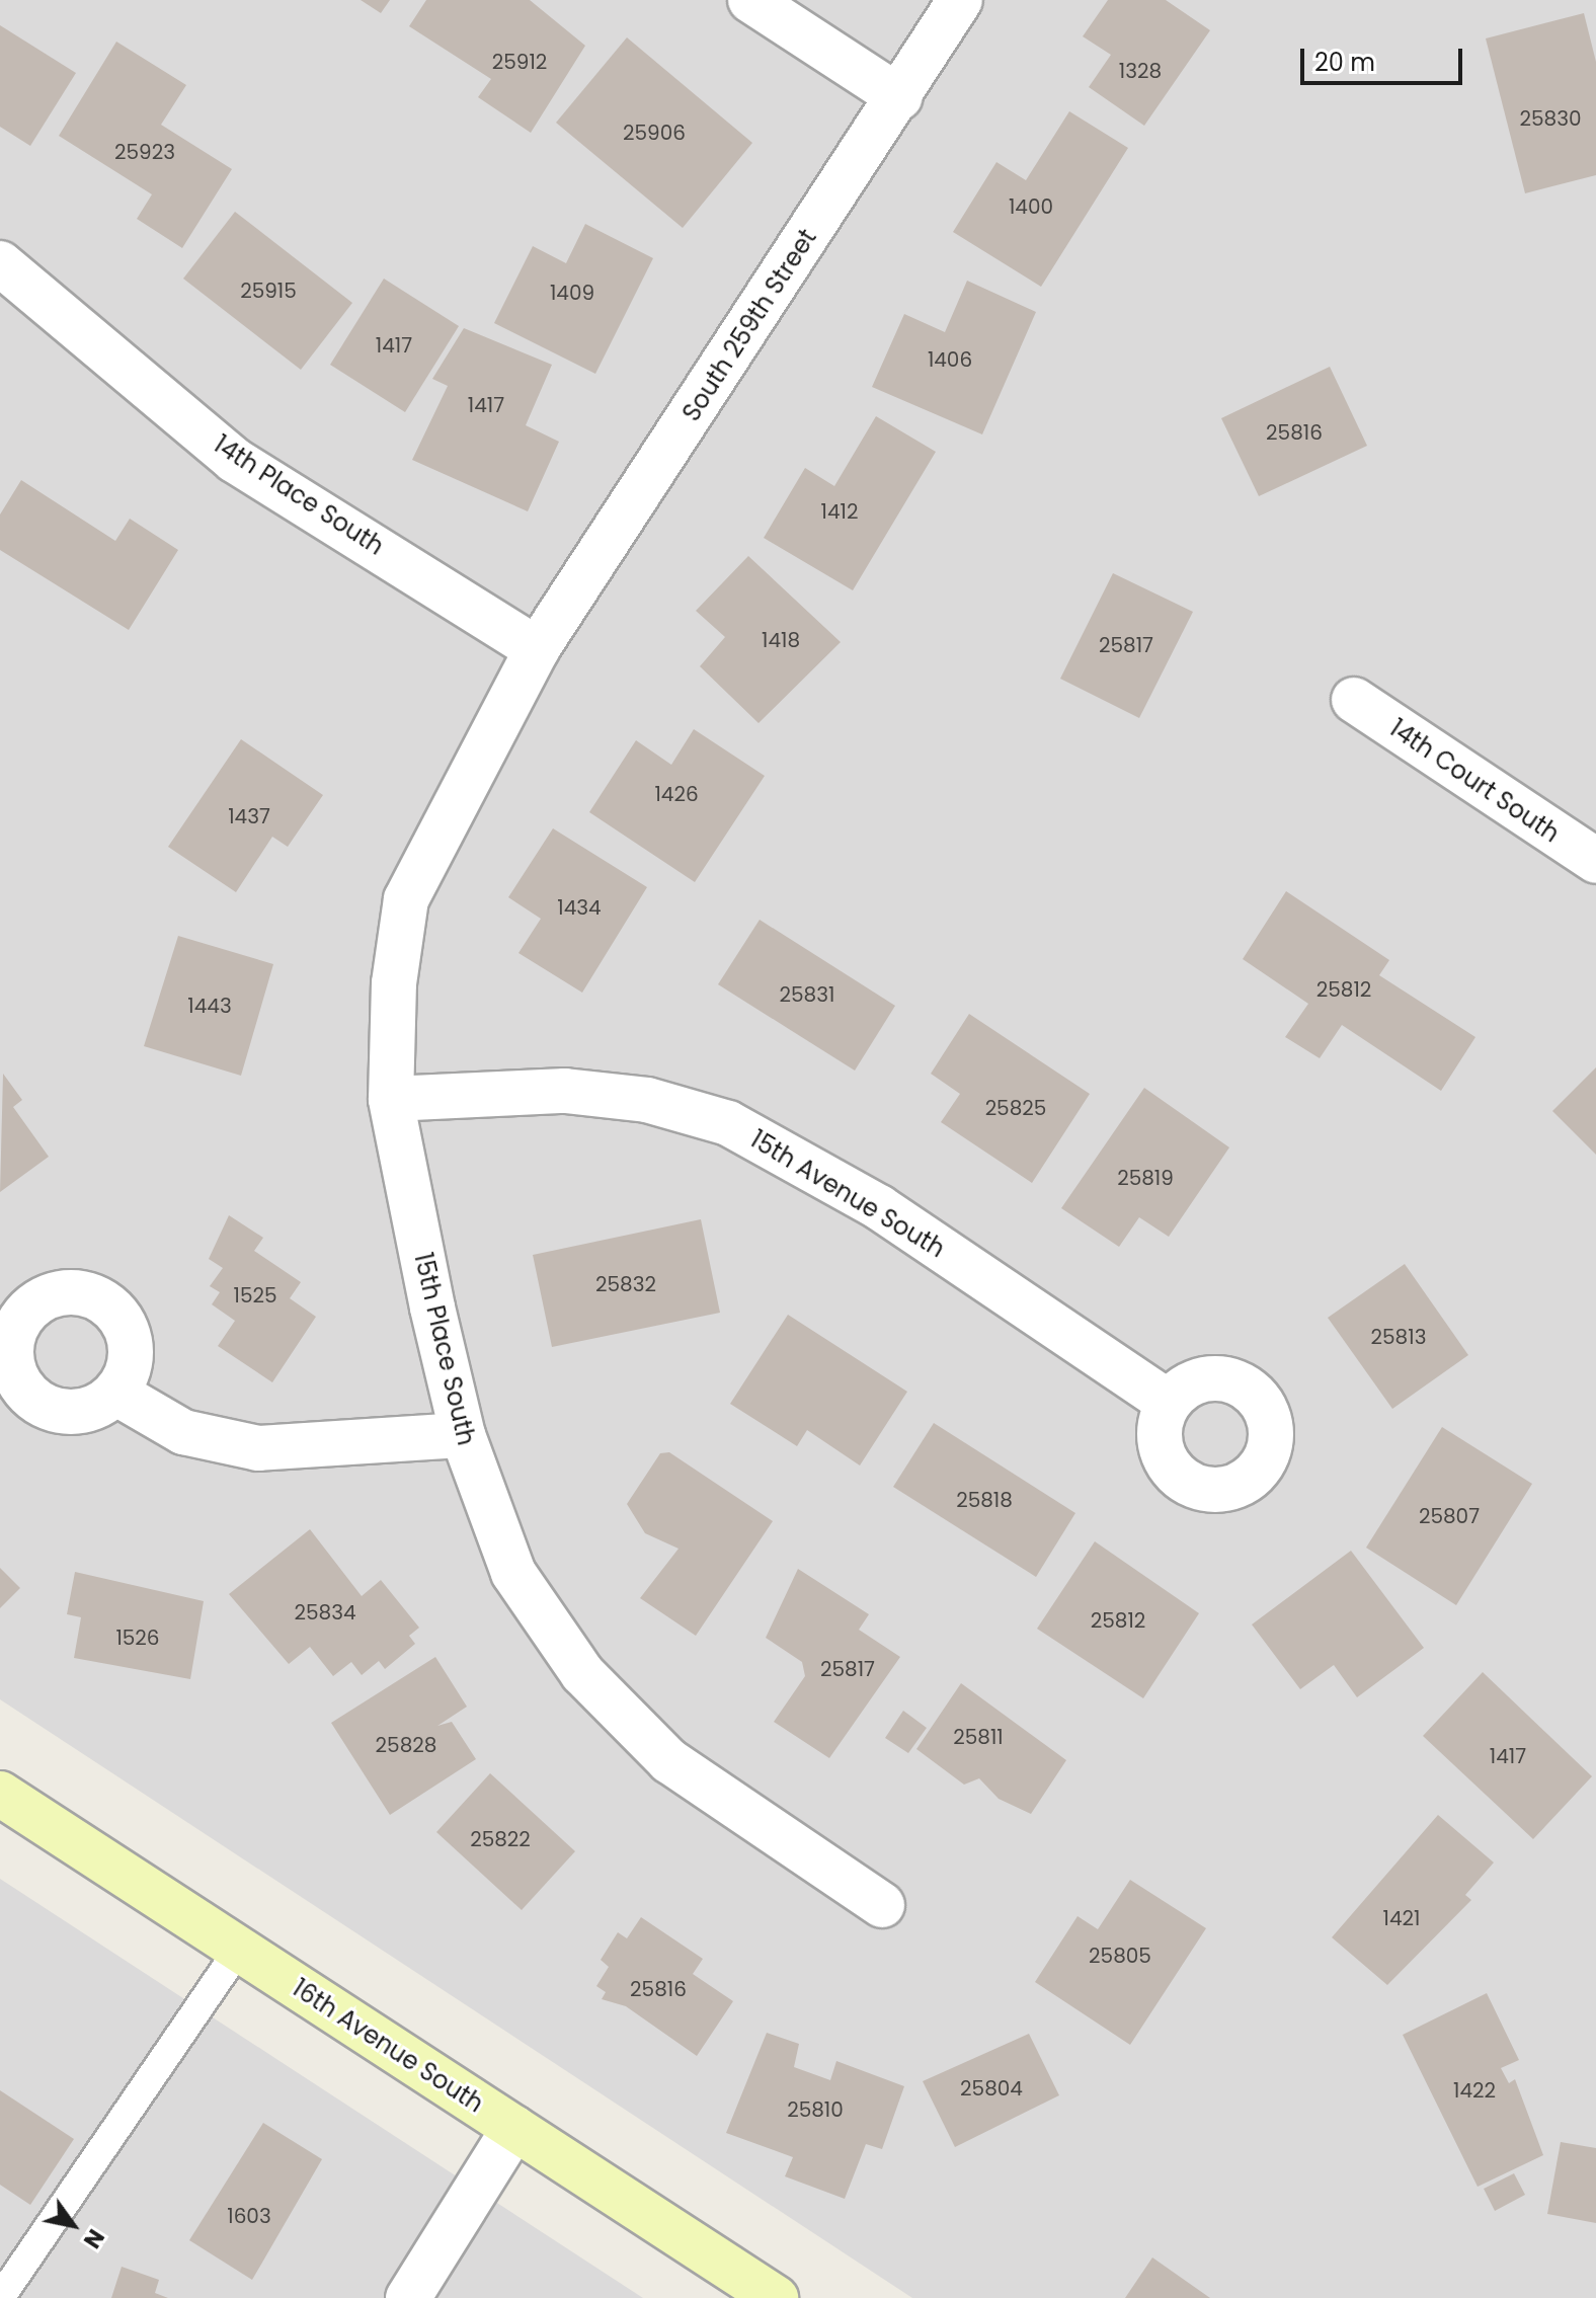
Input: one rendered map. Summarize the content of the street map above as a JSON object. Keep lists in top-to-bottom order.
{
  "streets": {
    "main road": ["16th Avenue South"],
    "street": [
      "South 259th Street",
      "14th Place South",
      "14th Court South",
      "15th Avenue South",
      "15th Place South"
    ]
  },
  "crossings": [
    ["South 259th Street", "14th Place South"],
    ["South 259th Street", "15th Place South"],
    ["14th Place South", "15th Place South"],
    ["15th Avenue South", "15th Place South"]
  ],
  "house_numbers": [
    "25912",
    "1328",
    "25830",
    "25906",
    "25923",
    "1400",
    "25915",
    "1409",
    "1417",
    "1406",
    "1417",
    "25816",
    "1412",
    "1418",
    "25817",
    "1426",
    "1437",
    "1434",
    "25812",
    "25831",
    "1443",
    "25825",
    "25819",
    "25832",
    "1525",
    "25813",
    "25818",
    "25807",
    "25834",
    "25812",
    "1526",
    "25817",
    "25811",
    "25828",
    "1417",
    "25822",
    "1421",
    "25805",
    "25816",
    "25804",
    "1422",
    "25810",
    "1603"
  ],
  "scale_bar": "20 m",
  "north": "bottom right"
}
